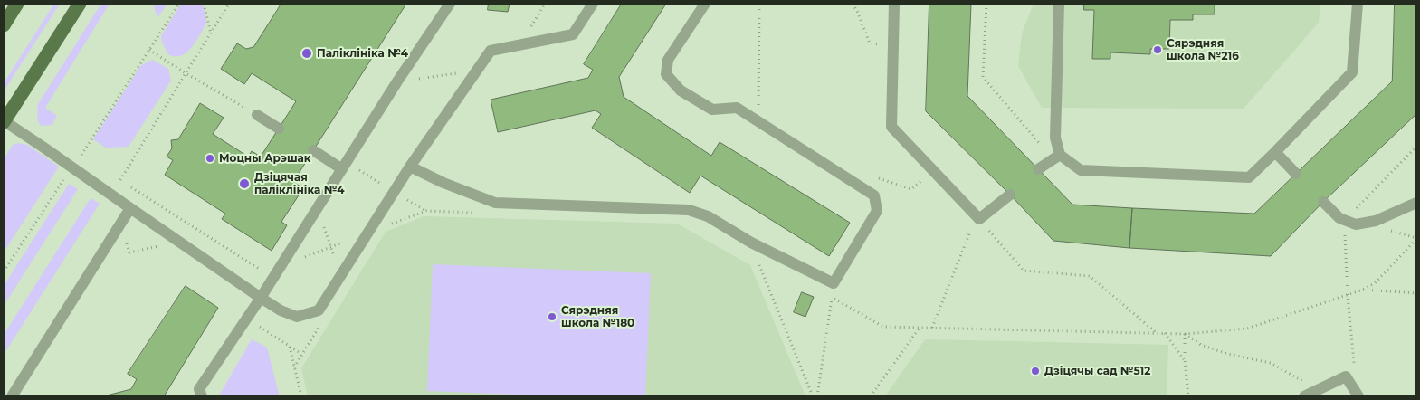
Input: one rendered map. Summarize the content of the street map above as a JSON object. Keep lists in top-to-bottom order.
{
  "places": [
    "Сярэдняя школа №216",
    "Паліклініка №4",
    "Моцны Арэшак",
    "Дзіцячая паліклініка №4",
    "Сярэдняя школа №180",
    "Дзіцячы сад №512"
  ]
}
